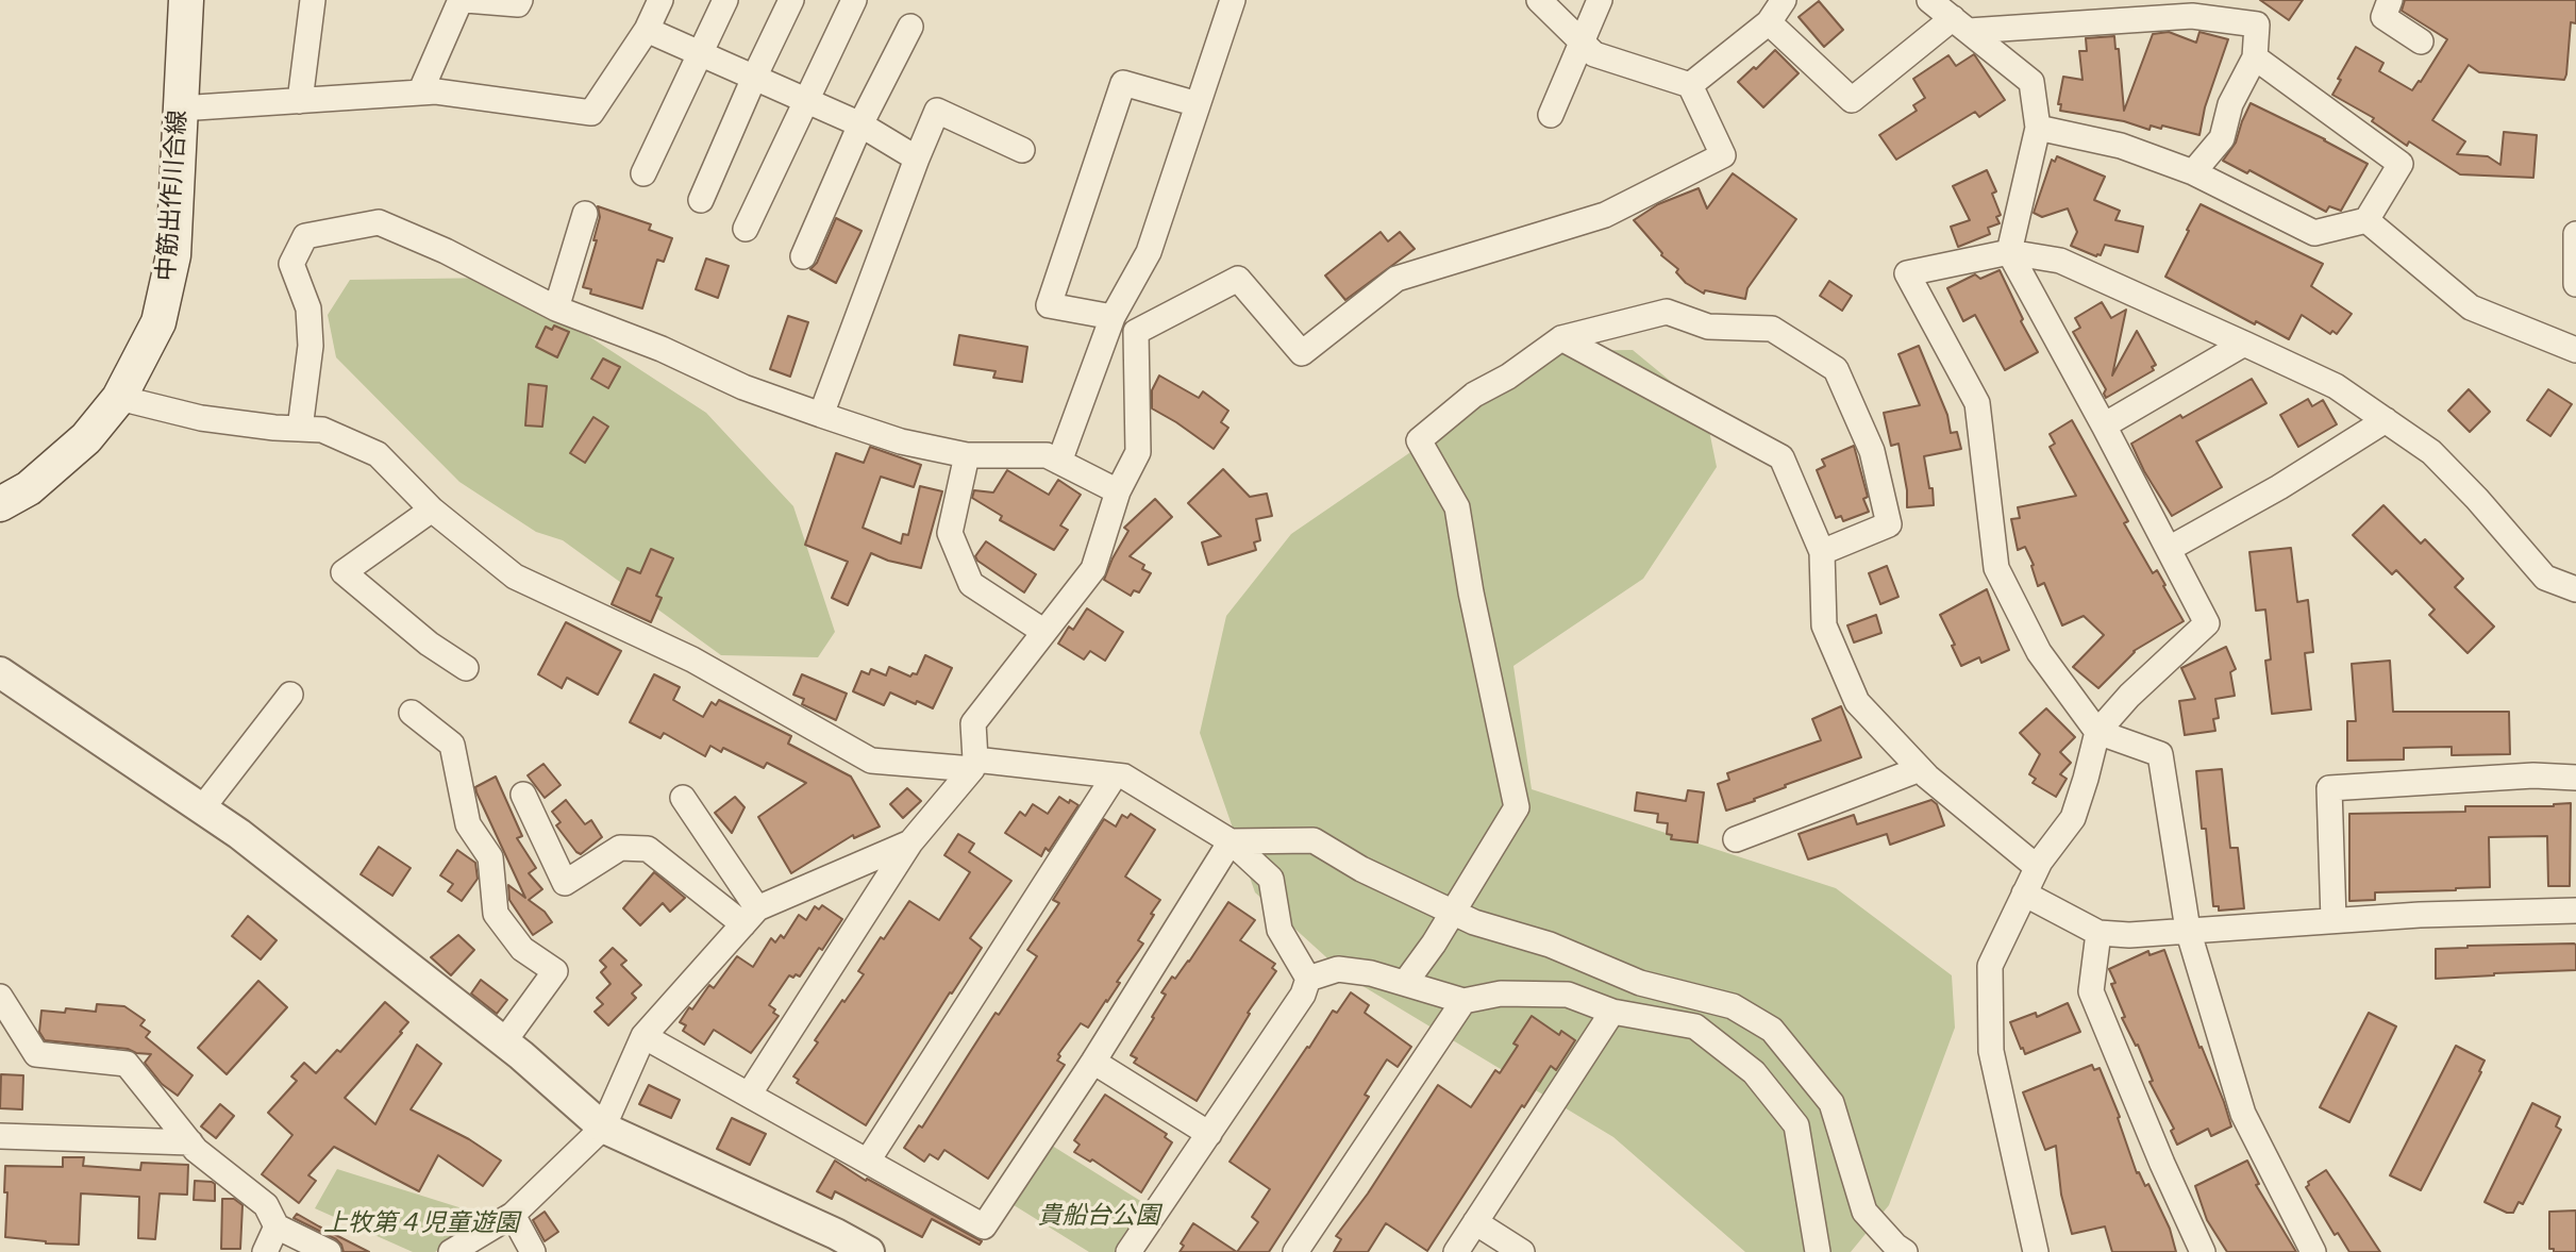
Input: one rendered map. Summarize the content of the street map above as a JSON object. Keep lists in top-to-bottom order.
{
  "streets": {
    "main road": ["中筋出作川合線"]
  },
  "parks": ["貴船台公園", "上牧第４児童遊園"]
}
